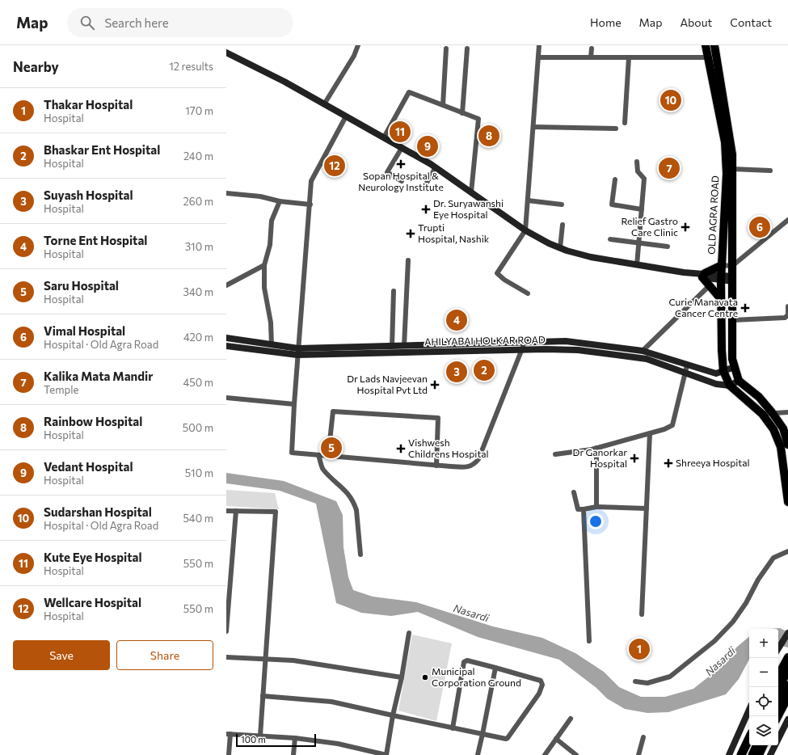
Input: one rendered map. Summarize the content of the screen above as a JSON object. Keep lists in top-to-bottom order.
{
  "streets": {
    "main road": ["OLD AGRA ROAD", "AHILYABAI HOLKAR ROAD"]
  },
  "crossings": [
    ["OLD AGRA ROAD", "AHILYABAI HOLKAR ROAD"]
  ],
  "water": ["Nasardi"],
  "places": {
    "health": [
      "Sopan Hospital & Neurology Institute",
      "Dr. Suryawanshi Eye Hospital",
      "Relief Gastro Care Clinic",
      "Trupti Hospital, Nashik",
      "Curie Manavata Cancer Centre",
      "Dr Lads Navjeevan Hospital Pvt Ltd",
      "Vishwesh Childrens Hospital",
      "Dr Ganorkar Hospital",
      "Shreeya Hospital"
    ],
    "other": ["Municipal Corporation Ground"]
  },
  "scale_bar": "100 m",
  "page": {
    "header": "Map",
    "search": "Search here",
    "nav": [
      "Home",
      "Map",
      "About",
      "Contact"
    ],
    "heading": ["Nearby", "12 results"],
    "list": [
      {
        "mark": "1",
        "name": "Thakar Hospital",
        "note": "Hospital",
        "value": "170 m"
      },
      {
        "mark": "2",
        "name": "Bhaskar Ent Hospital",
        "note": "Hospital",
        "value": "240 m"
      },
      {
        "mark": "3",
        "name": "Suyash Hospital",
        "note": "Hospital",
        "value": "260 m"
      },
      {
        "mark": "4",
        "name": "Torne Ent Hospital",
        "note": "Hospital",
        "value": "310 m"
      },
      {
        "mark": "5",
        "name": "Saru Hospital",
        "note": "Hospital",
        "value": "340 m"
      },
      {
        "mark": "6",
        "name": "Vimal Hospital",
        "note": "Hospital · Old Agra Road",
        "value": "420 m"
      },
      {
        "mark": "7",
        "name": "Kalika Mata Mandir",
        "note": "Temple",
        "value": "450 m"
      },
      {
        "mark": "8",
        "name": "Rainbow Hospital",
        "note": "Hospital",
        "value": "500 m"
      },
      {
        "mark": "9",
        "name": "Vedant Hospital",
        "note": "Hospital",
        "value": "510 m"
      },
      {
        "mark": "10",
        "name": "Sudarshan Hospital",
        "note": "Hospital · Old Agra Road",
        "value": "540 m"
      },
      {
        "mark": "11",
        "name": "Kute Eye Hospital",
        "note": "Hospital",
        "value": "550 m"
      },
      {
        "mark": "12",
        "name": "Wellcare Hospital",
        "note": "Hospital",
        "value": "550 m"
      }
    ],
    "pins": [
      "10",
      "11",
      "8",
      "9",
      "12",
      "7",
      "6",
      "4",
      "2",
      "3",
      "5",
      "1"
    ],
    "map_buttons": ["+", "−"],
    "buttons": ["Save", "Share"],
    "scale": "100 m"
  }
}
